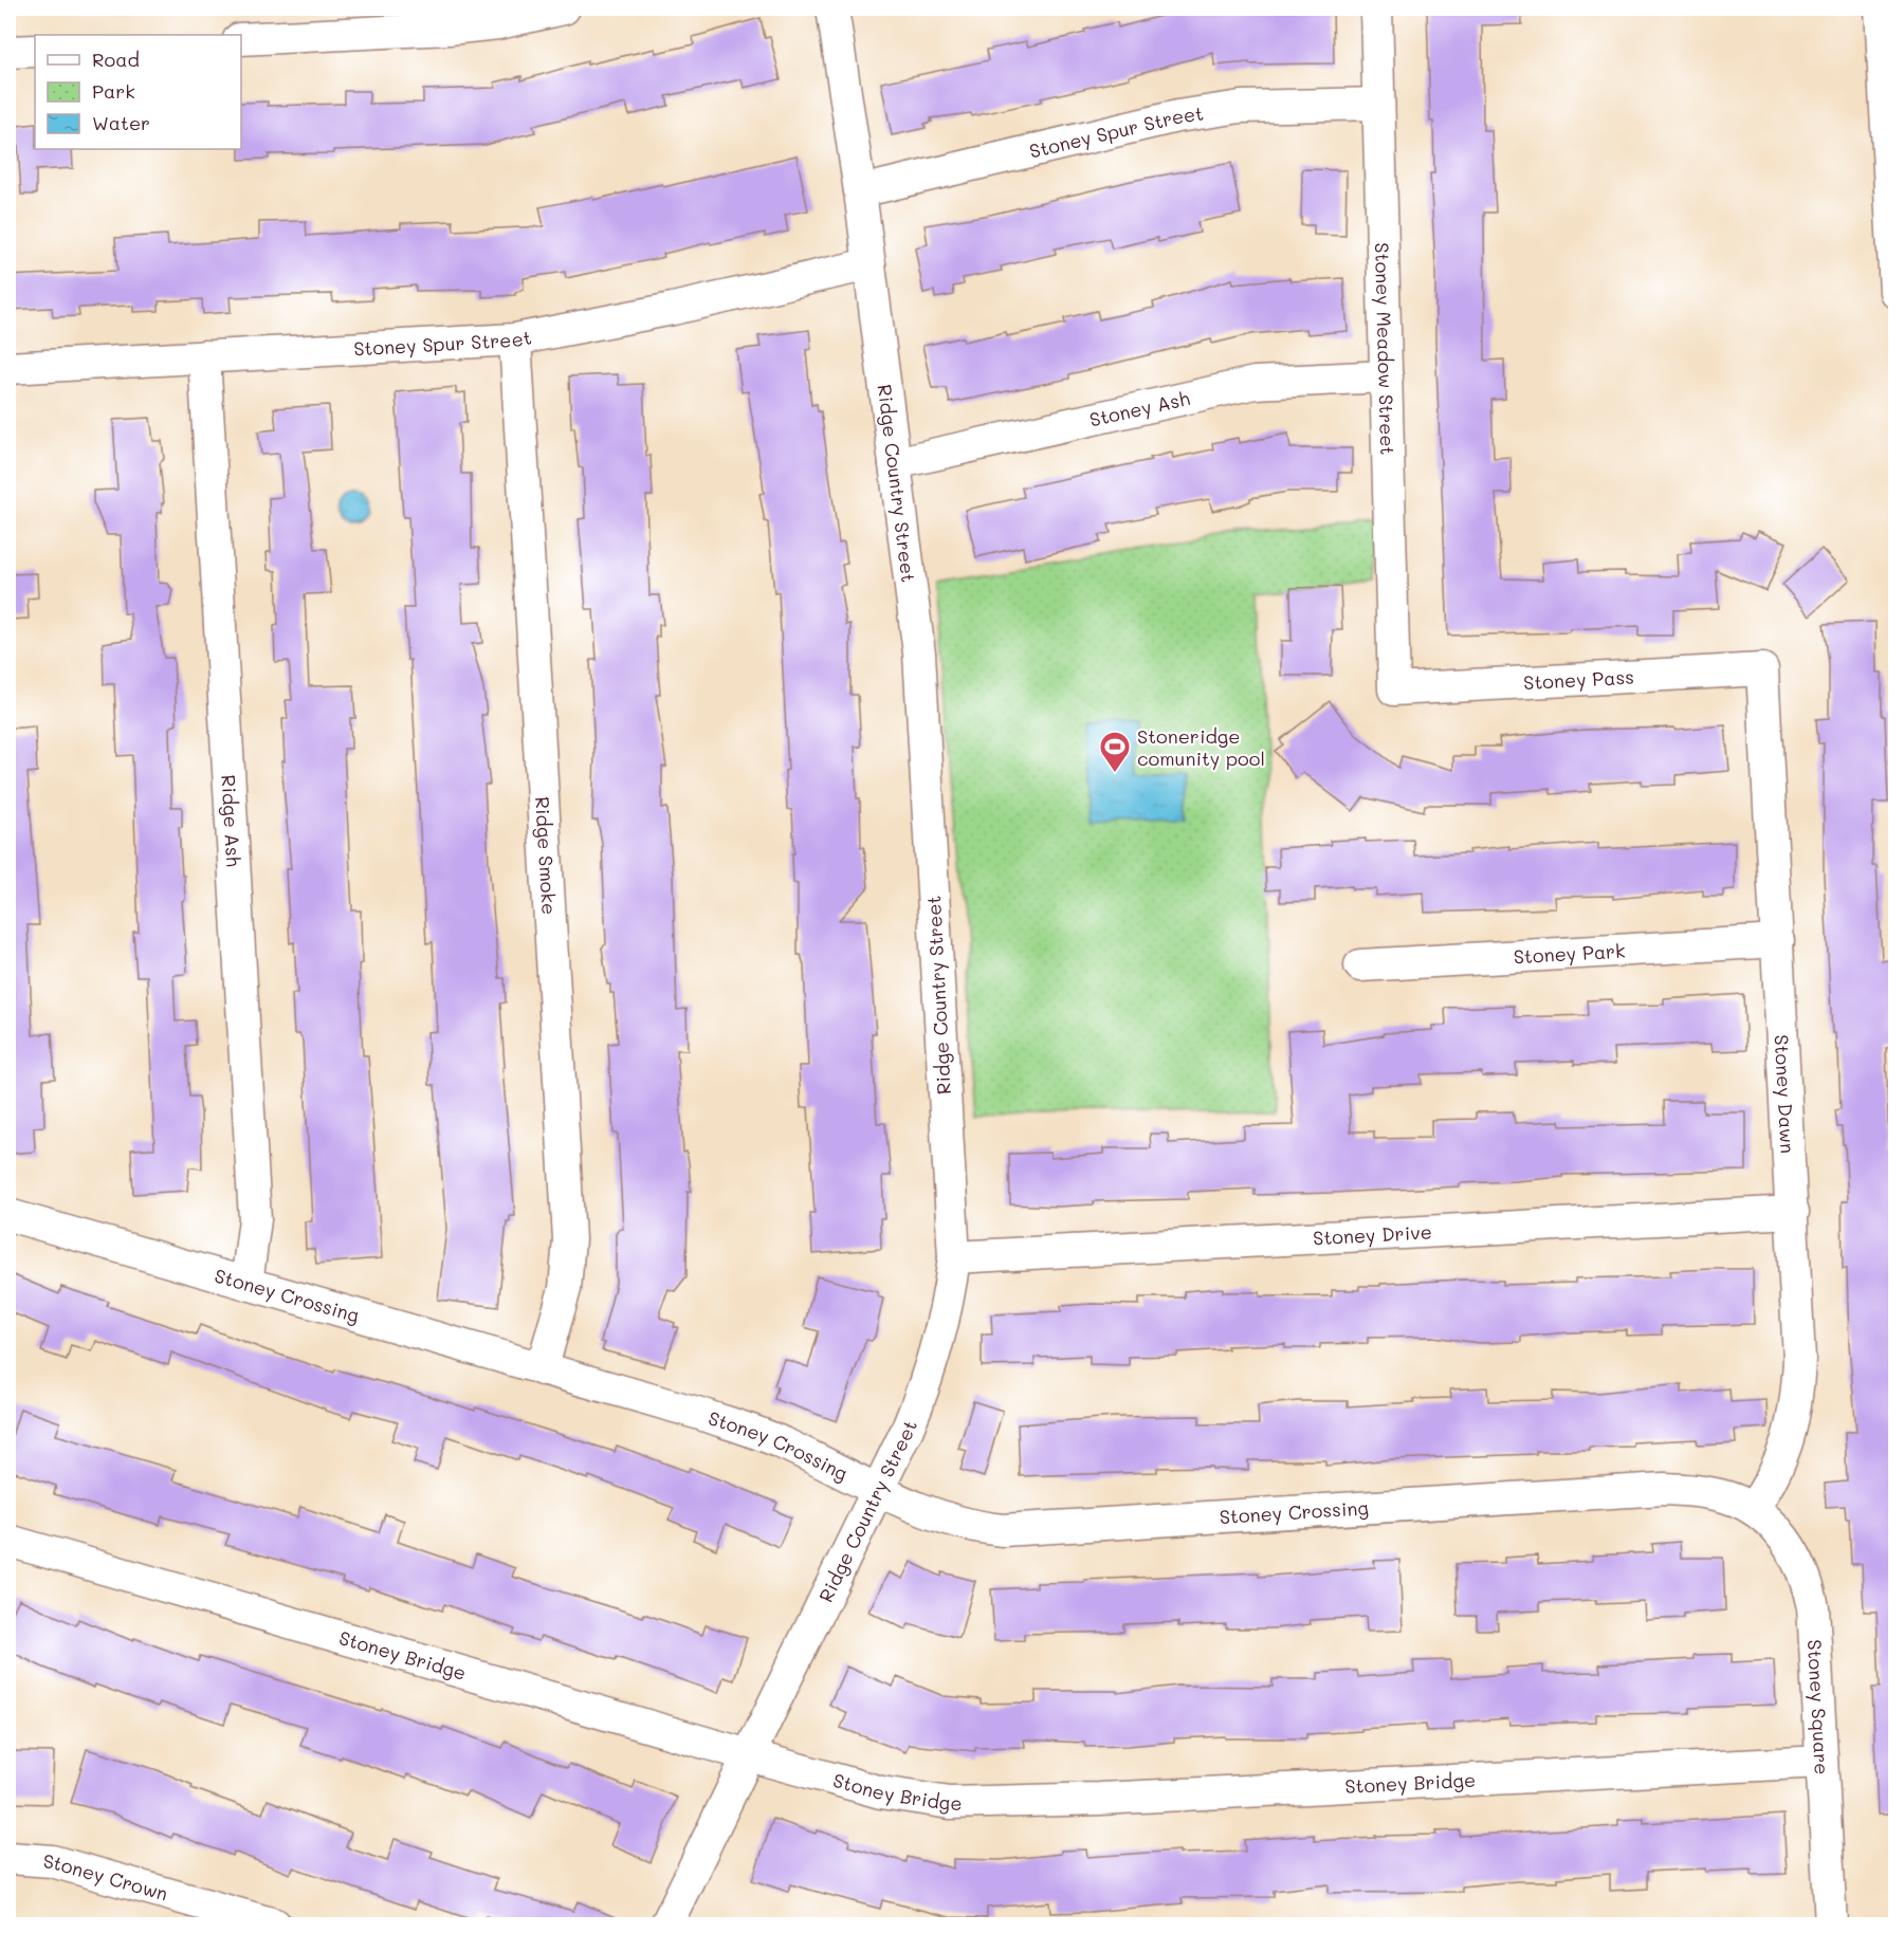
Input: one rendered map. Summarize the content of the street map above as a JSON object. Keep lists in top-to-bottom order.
{
  "streets": {
    "street": [
      "Stoney Spur Street",
      "Stoney Meadow Street",
      "Stoney Ash",
      "Ridge Country Street",
      "Stoney Pass",
      "Ridge Ash",
      "Ridge Smoke",
      "Stoney Park",
      "Stoney Dawn",
      "Stoney Drive",
      "Stoney Crossing",
      "Stoney Bridge",
      "Stoney Square",
      "Stoney Crown"
    ]
  },
  "crossings": [
    ["Stoney Spur Street", "Stoney Meadow Street"],
    ["Stoney Spur Street", "Ridge Country Street"],
    ["Stoney Spur Street", "Ridge Ash"],
    ["Stoney Spur Street", "Ridge Smoke"],
    ["Stoney Meadow Street", "Stoney Ash"],
    ["Stoney Meadow Street", "Stoney Pass"],
    ["Stoney Ash", "Ridge Country Street"],
    ["Ridge Country Street", "Stoney Drive"],
    ["Ridge Country Street", "Stoney Crossing"],
    ["Ridge Country Street", "Stoney Bridge"],
    ["Stoney Pass", "Stoney Dawn"],
    ["Ridge Ash", "Stoney Crossing"],
    ["Ridge Smoke", "Stoney Crossing"],
    ["Stoney Park", "Stoney Dawn"],
    ["Stoney Dawn", "Stoney Drive"],
    ["Stoney Dawn", "Stoney Crossing"],
    ["Stoney Dawn", "Stoney Square"],
    ["Stoney Crossing", "Stoney Square"],
    ["Stoney Bridge", "Stoney Square"]
  ],
  "places": {
    "sports": ["Stoneridge comunity pool"]
  },
  "legend": ["Road", "Park", "Water"]
}
